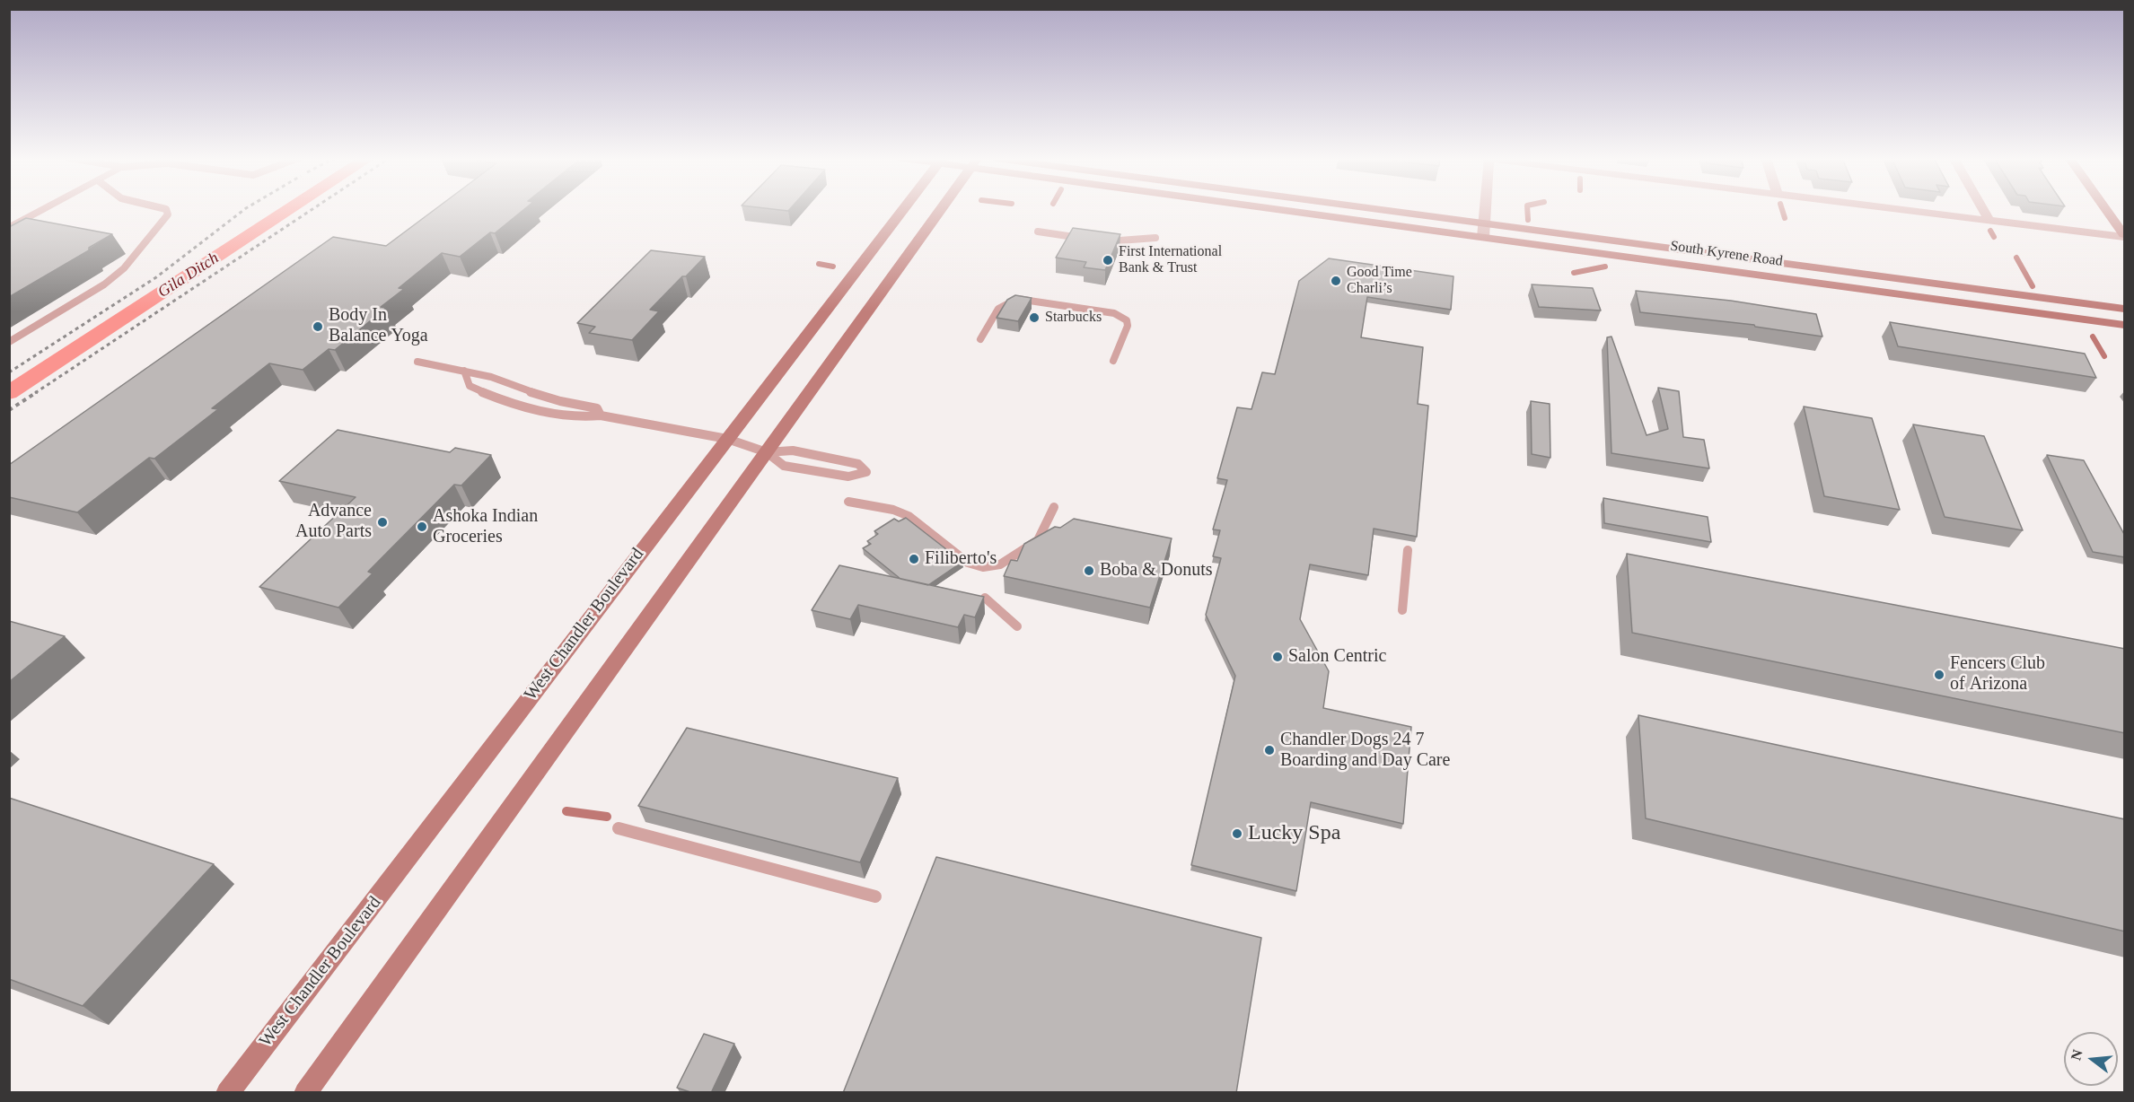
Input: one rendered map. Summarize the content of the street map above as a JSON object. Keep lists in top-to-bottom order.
{
  "streets": {
    "main road": ["South Kyrene Road", "West Chandler Boulevard"]
  },
  "water": ["Gila Ditch"],
  "places": [
    "First International Bank & Trust",
    "Good Time Charli’s",
    "Starbucks",
    "Body In Balance Yoga",
    "Advance Auto Parts",
    "Ashoka Indian Groceries",
    "Filiberto's",
    "Boba & Donuts",
    "Salon Centric",
    "Fencers Club of Arizona",
    "Chandler Dogs 24 7 Boarding and Day Care",
    "Lucky Spa"
  ],
  "north": "left"
}
